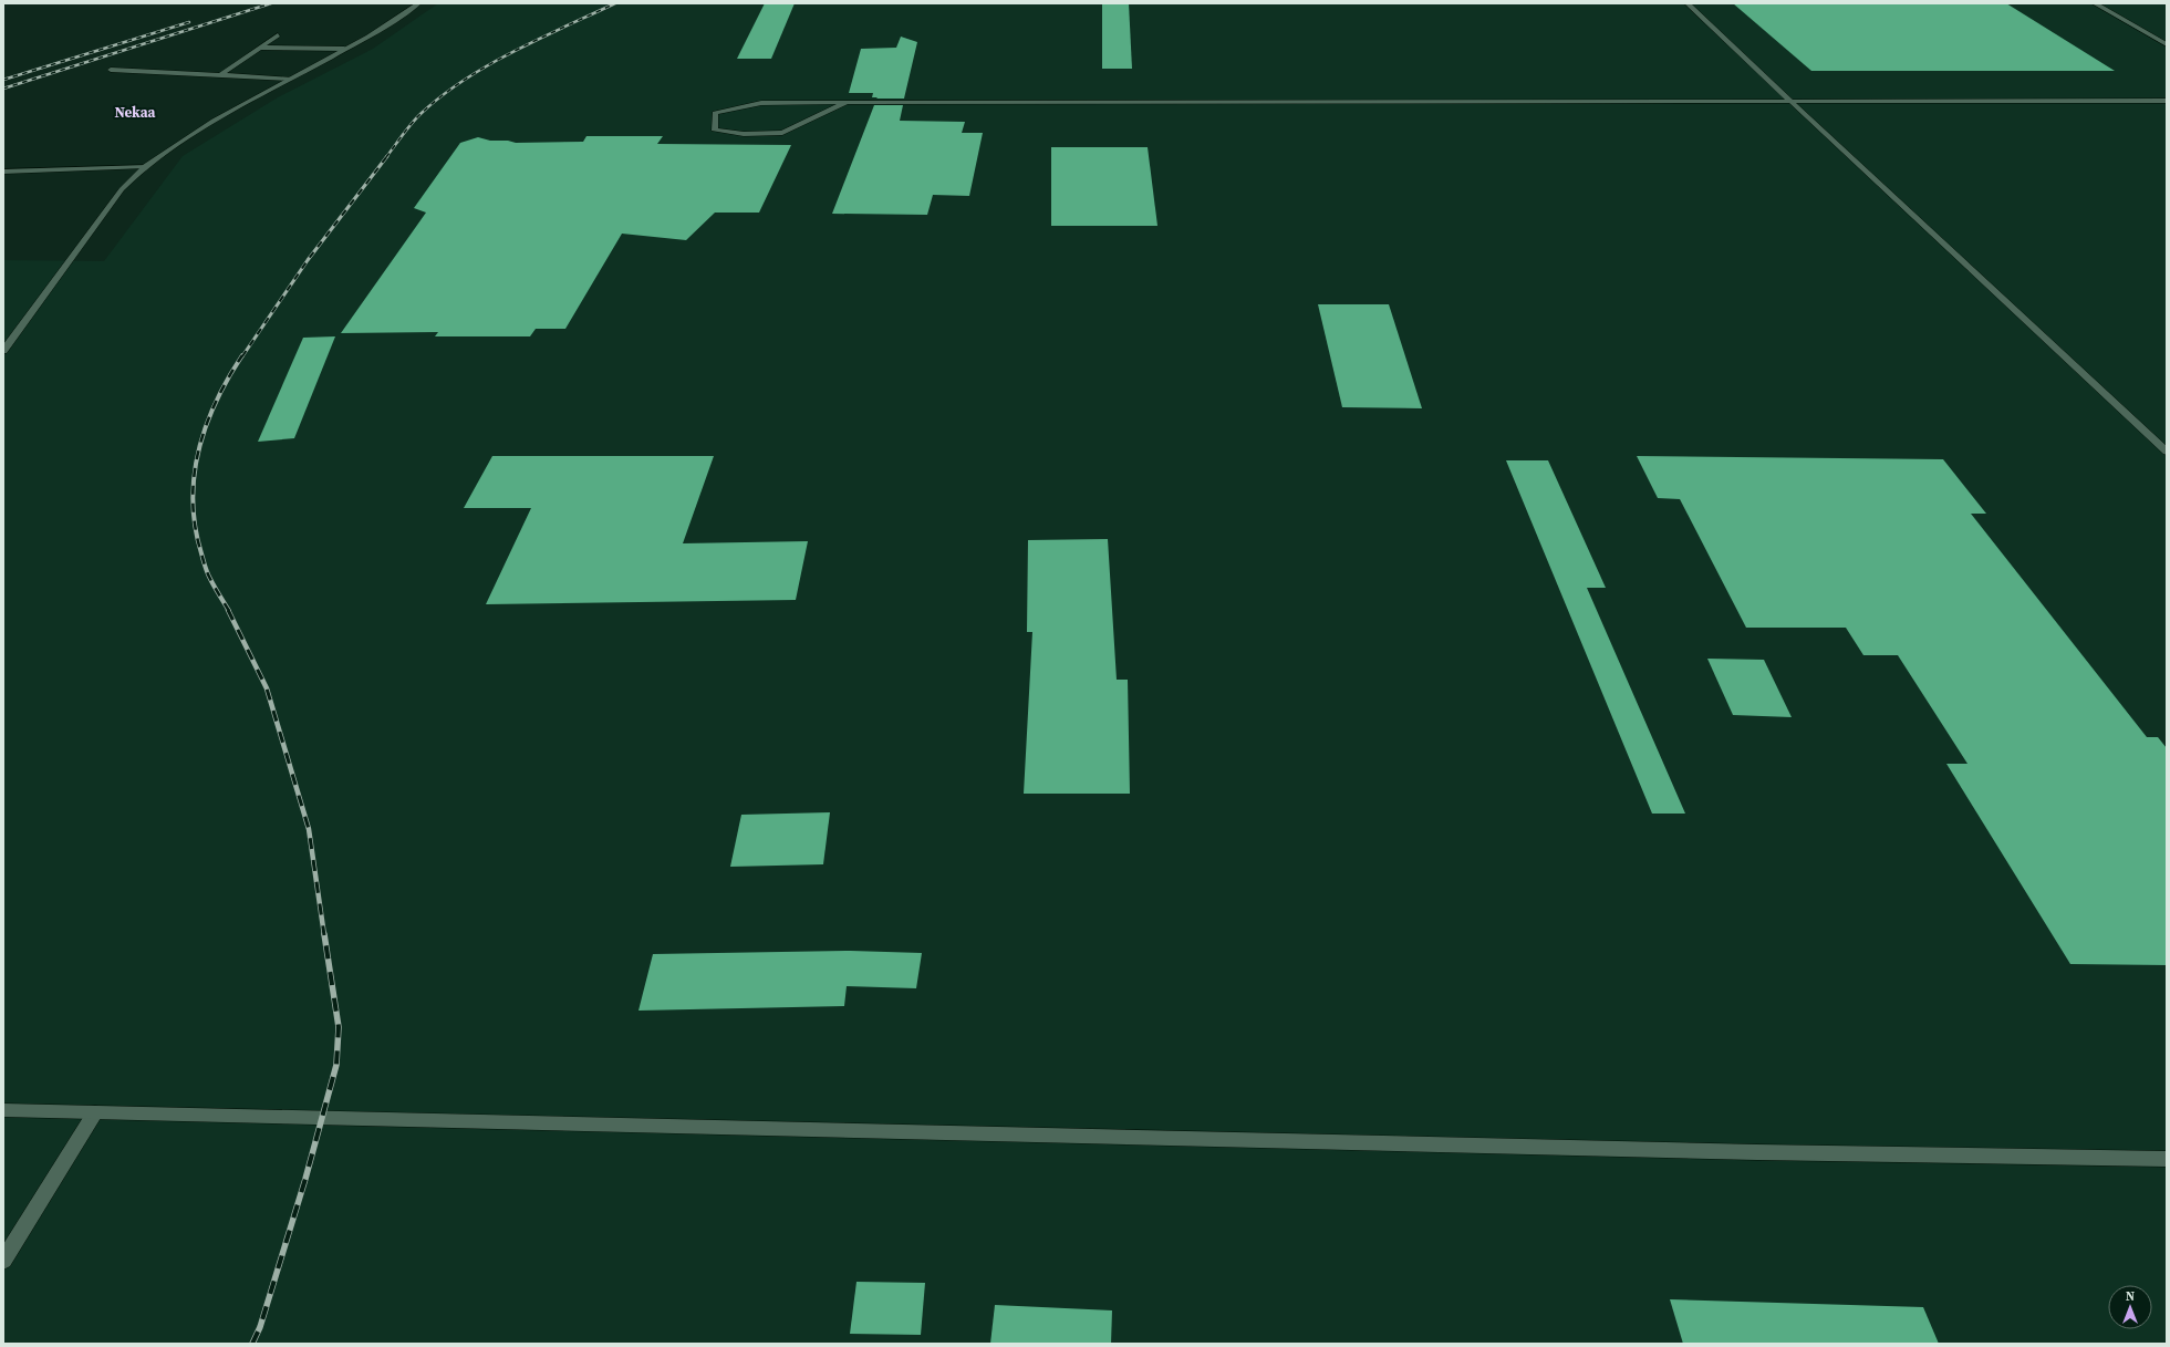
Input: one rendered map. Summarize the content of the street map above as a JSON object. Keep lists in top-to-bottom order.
{
  "districts": ["Nekaa"],
  "north": "top"
}
